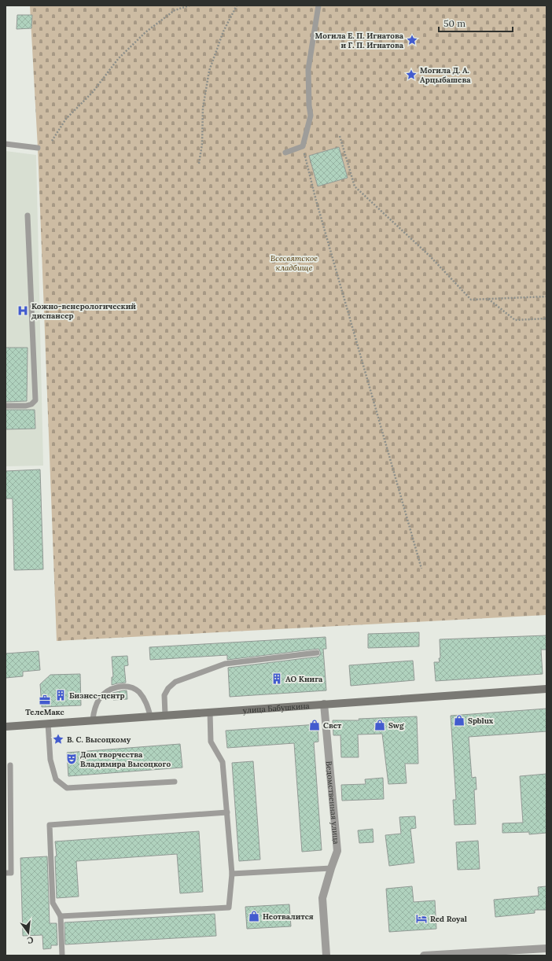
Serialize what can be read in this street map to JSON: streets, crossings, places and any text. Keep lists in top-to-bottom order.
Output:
{
  "streets": {
    "main road": ["улица Бабушкина"],
    "street": ["Ведомственная улица"]
  },
  "crossings": [
    ["улица Бабушкина", "Ведомственная улица"]
  ],
  "parks": ["Всесвятское кладбище"],
  "places": {
    "place": ["Могила Е. П. Игнатова и Г. П. Игнатова", "Могила Д. А. Арцыбашева", "В. С. Высоцкому"],
    "hospital": ["Кожно-венерологический диспансер"],
    "building": ["АО Книга", "Бизнес-центр"],
    "office": ["ТелеМакс"],
    "shop": [
      "Spblux",
      "Свет",
      "Swg",
      "Неотвалится"
    ],
    "theatre": ["Дом творчества Владимира Высоцкого"],
    "hotel": ["Red Royal"]
  },
  "scale_bar": "50 m",
  "north": "bottom"
}
